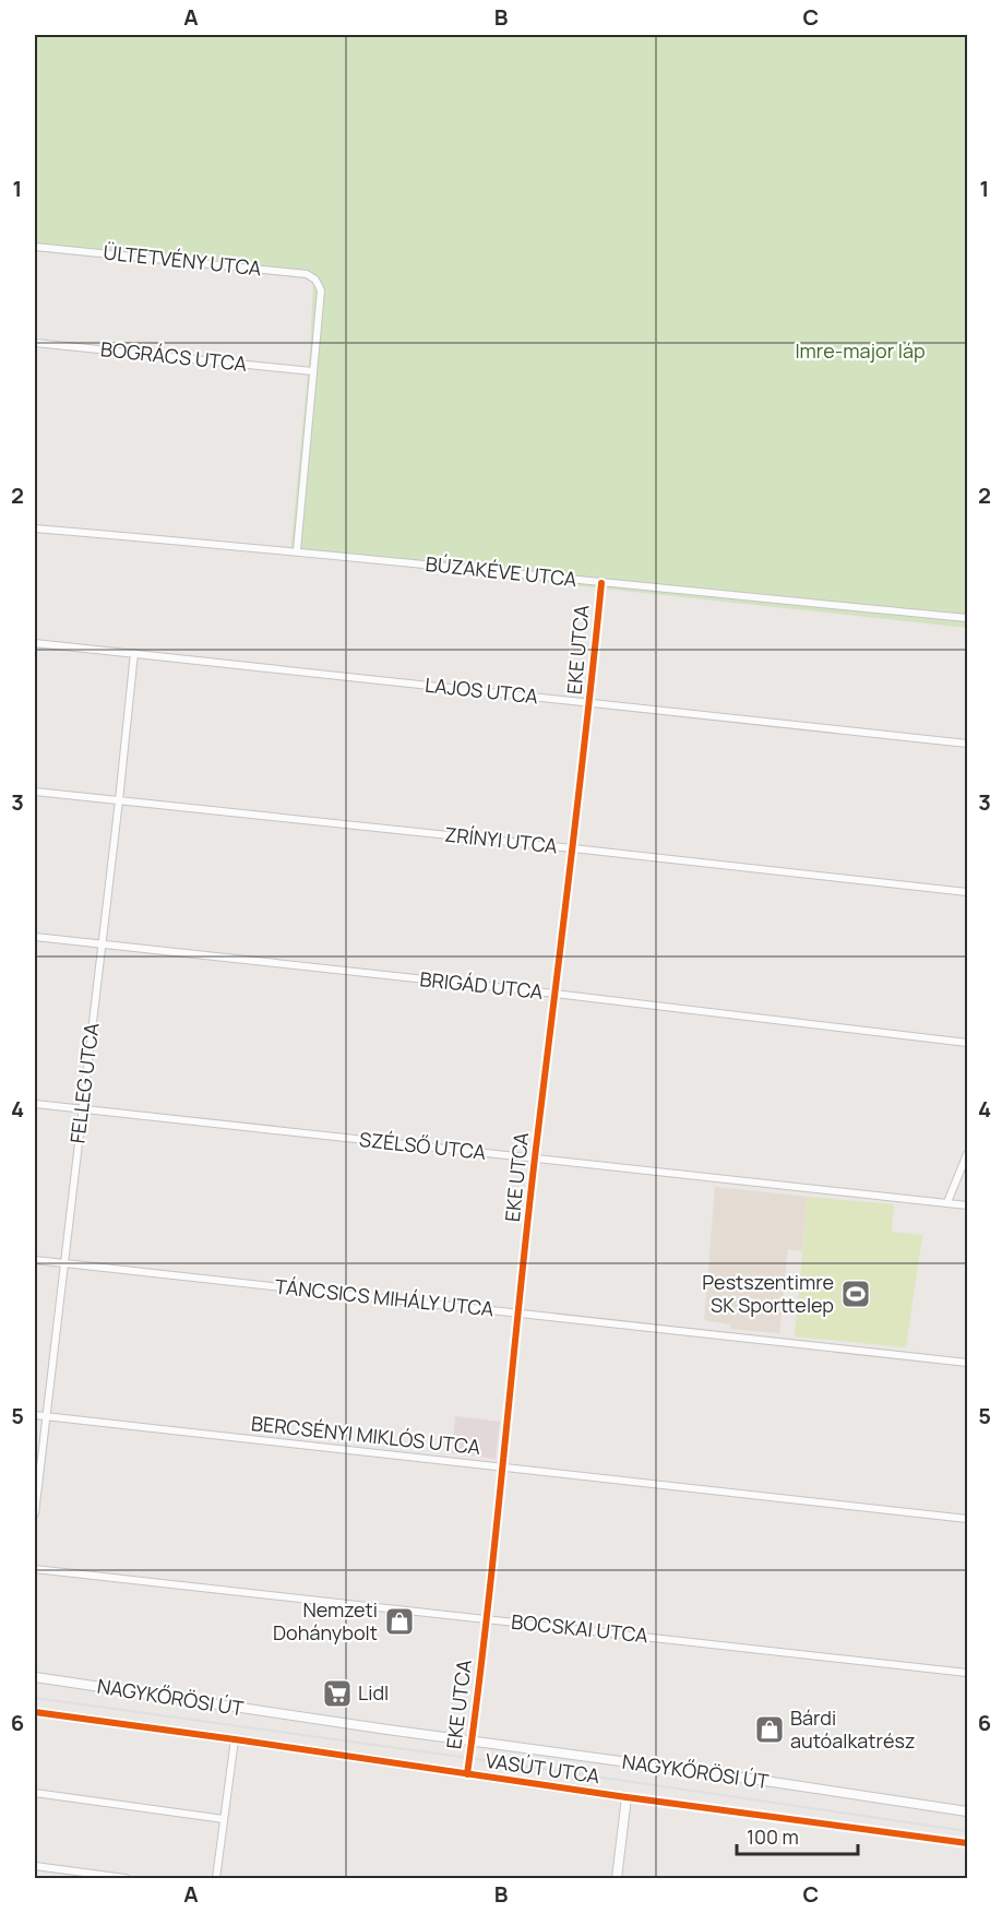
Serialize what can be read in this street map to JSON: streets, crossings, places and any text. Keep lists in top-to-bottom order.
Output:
{
  "streets": {
    "main road": ["NAGYKŐRÖSI ÚT"],
    "street": [
      "ÜLTETVÉNY UTCA",
      "BOGRÁCS UTCA",
      "BÚZAKÉVE UTCA",
      "EKE UTCA",
      "LAJOS UTCA",
      "ZRÍNYI UTCA",
      "BRIGÁD UTCA",
      "FELLEG UTCA",
      "SZÉLSŐ UTCA",
      "TÁNCSICS MIHÁLY UTCA",
      "BERCSÉNYI MIKLÓS UTCA",
      "BOCSKAI UTCA",
      "VASÚT UTCA"
    ]
  },
  "crossings": [
    ["ÜLTETVÉNY UTCA", "BOGRÁCS UTCA"],
    ["BÚZAKÉVE UTCA", "EKE UTCA"],
    ["EKE UTCA", "LAJOS UTCA"],
    ["EKE UTCA", "ZRÍNYI UTCA"],
    ["EKE UTCA", "BRIGÁD UTCA"],
    ["EKE UTCA", "SZÉLSŐ UTCA"],
    ["EKE UTCA", "TÁNCSICS MIHÁLY UTCA"],
    ["EKE UTCA", "BERCSÉNYI MIKLÓS UTCA"],
    ["EKE UTCA", "BOCSKAI UTCA"],
    ["EKE UTCA", "NAGYKŐRÖSI ÚT"],
    ["EKE UTCA", "VASÚT UTCA"],
    ["LAJOS UTCA", "FELLEG UTCA"],
    ["ZRÍNYI UTCA", "FELLEG UTCA"],
    ["BRIGÁD UTCA", "FELLEG UTCA"],
    ["FELLEG UTCA", "SZÉLSŐ UTCA"],
    ["FELLEG UTCA", "TÁNCSICS MIHÁLY UTCA"],
    ["FELLEG UTCA", "BERCSÉNYI MIKLÓS UTCA"]
  ],
  "parks": ["Imre-major láp"],
  "places": {
    "sports": ["Pestszentimre SK Sporttelep"],
    "shop": ["Nemzeti Dohánybolt", "Bárdi autóalkatrész"],
    "supermarket": ["Lidl"]
  },
  "scale_bar": "100 m",
  "grid": {
    "columns": ["A", "B", "C"],
    "rows": [
      "1",
      "2",
      "3",
      "4",
      "5",
      "6"
    ]
  }
}
